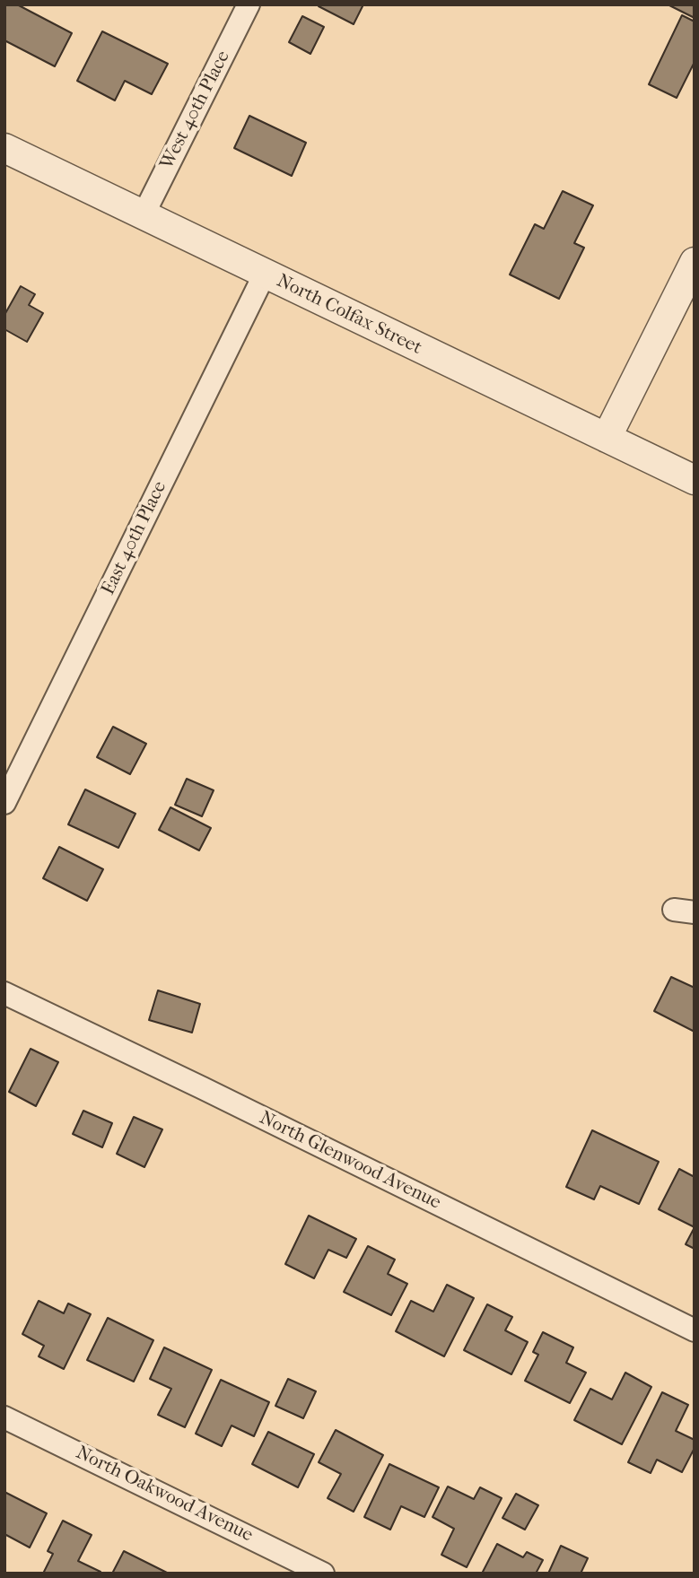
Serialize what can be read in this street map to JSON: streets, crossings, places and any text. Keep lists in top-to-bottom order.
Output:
{
  "streets": {
    "street": [
      "West 40th Place",
      "North Colfax Street",
      "East 40th Place",
      "North Glenwood Avenue",
      "North Oakwood Avenue"
    ]
  },
  "crossings": [
    ["West 40th Place", "North Colfax Street"],
    ["North Colfax Street", "East 40th Place"]
  ]
}
